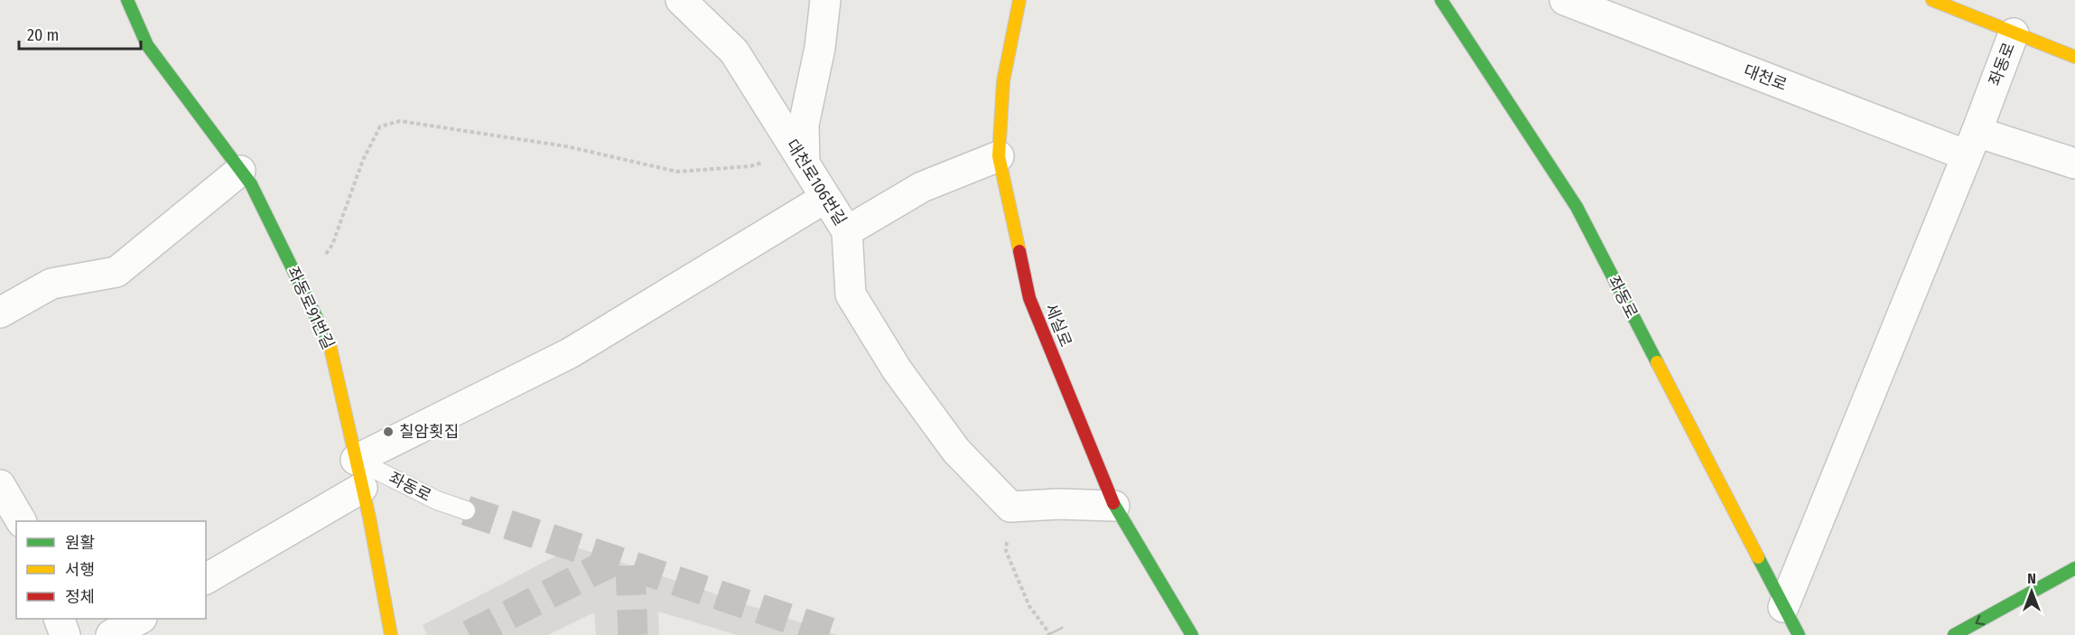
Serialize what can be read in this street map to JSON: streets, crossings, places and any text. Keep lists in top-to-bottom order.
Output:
{
  "streets": {
    "street": [
      "좌동로",
      "대천로",
      "대천로106번길",
      "좌동로91번길",
      "세실로"
    ]
  },
  "crossings": [
    ["좌동로", "대천로"],
    ["좌동로", "좌동로91번길"],
    ["대천로106번길", "세실로"]
  ],
  "places": ["칠암횟집"],
  "legend": ["원활", "서행", "정체"],
  "scale_bar": "20 m",
  "north": "top"
}
